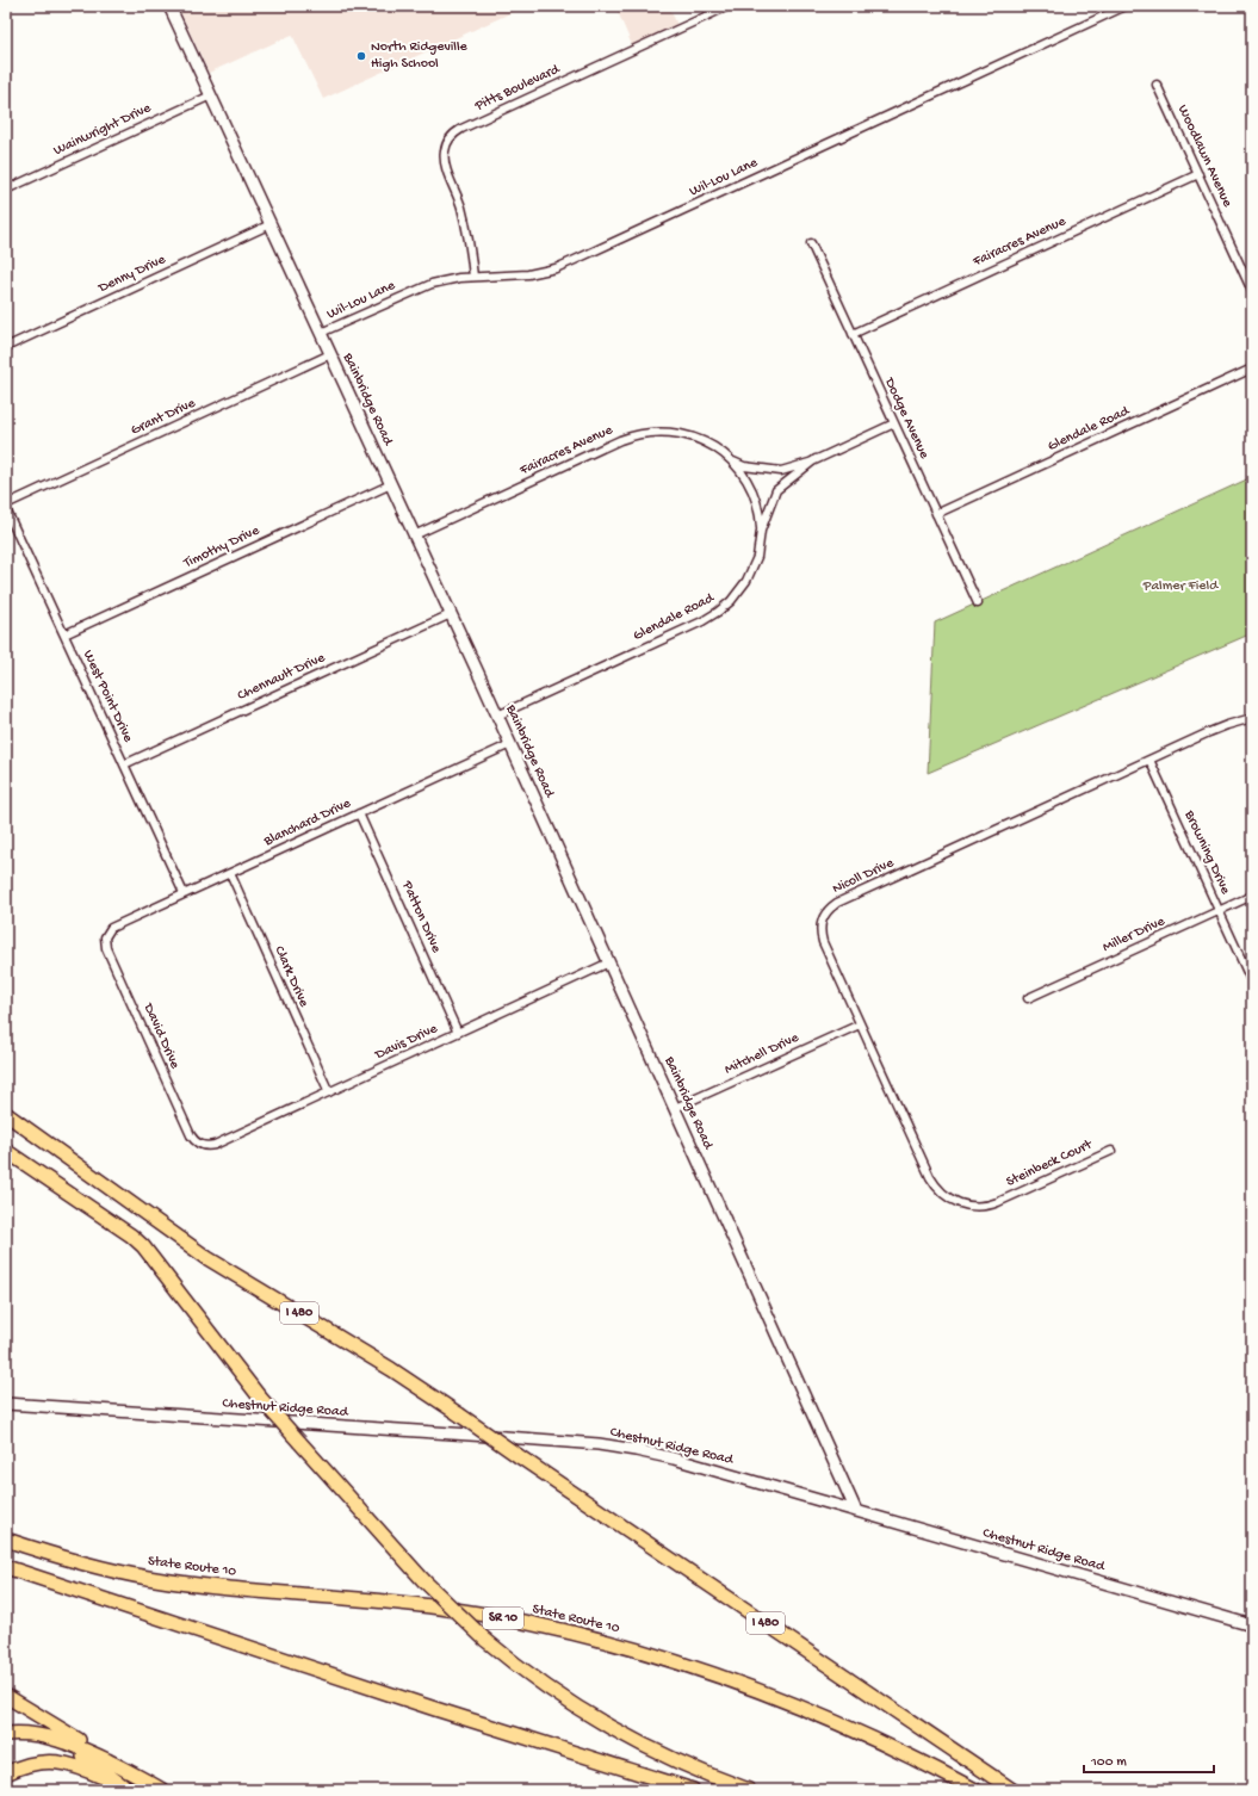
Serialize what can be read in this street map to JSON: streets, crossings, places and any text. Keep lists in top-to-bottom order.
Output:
{
  "streets": {
    "highway": ["I 480", "State Route 10", "SR 10"],
    "street": [
      "Pitts Boulevard",
      "Wainwright Drive",
      "Woodlawn Avenue",
      "Wil-Lou Lane",
      "Fairacres Avenue",
      "Denny Drive",
      "Bainbridge Road",
      "Grant Drive",
      "Dodge Avenue",
      "Glendale Road",
      "Timothy Drive",
      "Chennault Drive",
      "West Point Drive",
      "Blanchard Drive",
      "Browning Drive",
      "Nicoll Drive",
      "Patton Drive",
      "Miller Drive",
      "Clark Drive",
      "David Drive",
      "Davis Drive",
      "Mitchell Drive",
      "Steinbeck Court",
      "Chestnut Ridge Road"
    ]
  },
  "crossings": [
    ["Pitts Boulevard", "Wil-Lou Lane"],
    ["Wainwright Drive", "Bainbridge Road"],
    ["Woodlawn Avenue", "Fairacres Avenue"],
    ["Wil-Lou Lane", "Bainbridge Road"],
    ["Fairacres Avenue", "Bainbridge Road"],
    ["Fairacres Avenue", "Dodge Avenue"],
    ["Fairacres Avenue", "Glendale Road"],
    ["Denny Drive", "Bainbridge Road"],
    ["Bainbridge Road", "Grant Drive"],
    ["Bainbridge Road", "Glendale Road"],
    ["Bainbridge Road", "Timothy Drive"],
    ["Bainbridge Road", "Chennault Drive"],
    ["Bainbridge Road", "Blanchard Drive"],
    ["Bainbridge Road", "Davis Drive"],
    ["Bainbridge Road", "Mitchell Drive"],
    ["Bainbridge Road", "Chestnut Ridge Road"],
    ["Dodge Avenue", "Glendale Road"],
    ["Timothy Drive", "West Point Drive"],
    ["Chennault Drive", "West Point Drive"],
    ["West Point Drive", "Blanchard Drive"],
    ["Blanchard Drive", "Patton Drive"],
    ["Blanchard Drive", "Clark Drive"],
    ["Blanchard Drive", "David Drive"],
    ["Browning Drive", "Nicoll Drive"],
    ["Browning Drive", "Miller Drive"],
    ["Nicoll Drive", "Mitchell Drive"],
    ["Nicoll Drive", "Steinbeck Court"],
    ["Patton Drive", "Davis Drive"],
    ["Clark Drive", "Davis Drive"],
    ["David Drive", "Davis Drive"]
  ],
  "parks": ["Palmer Field"],
  "places": ["North Ridgeville High School"],
  "scale_bar": "100 m"
}
